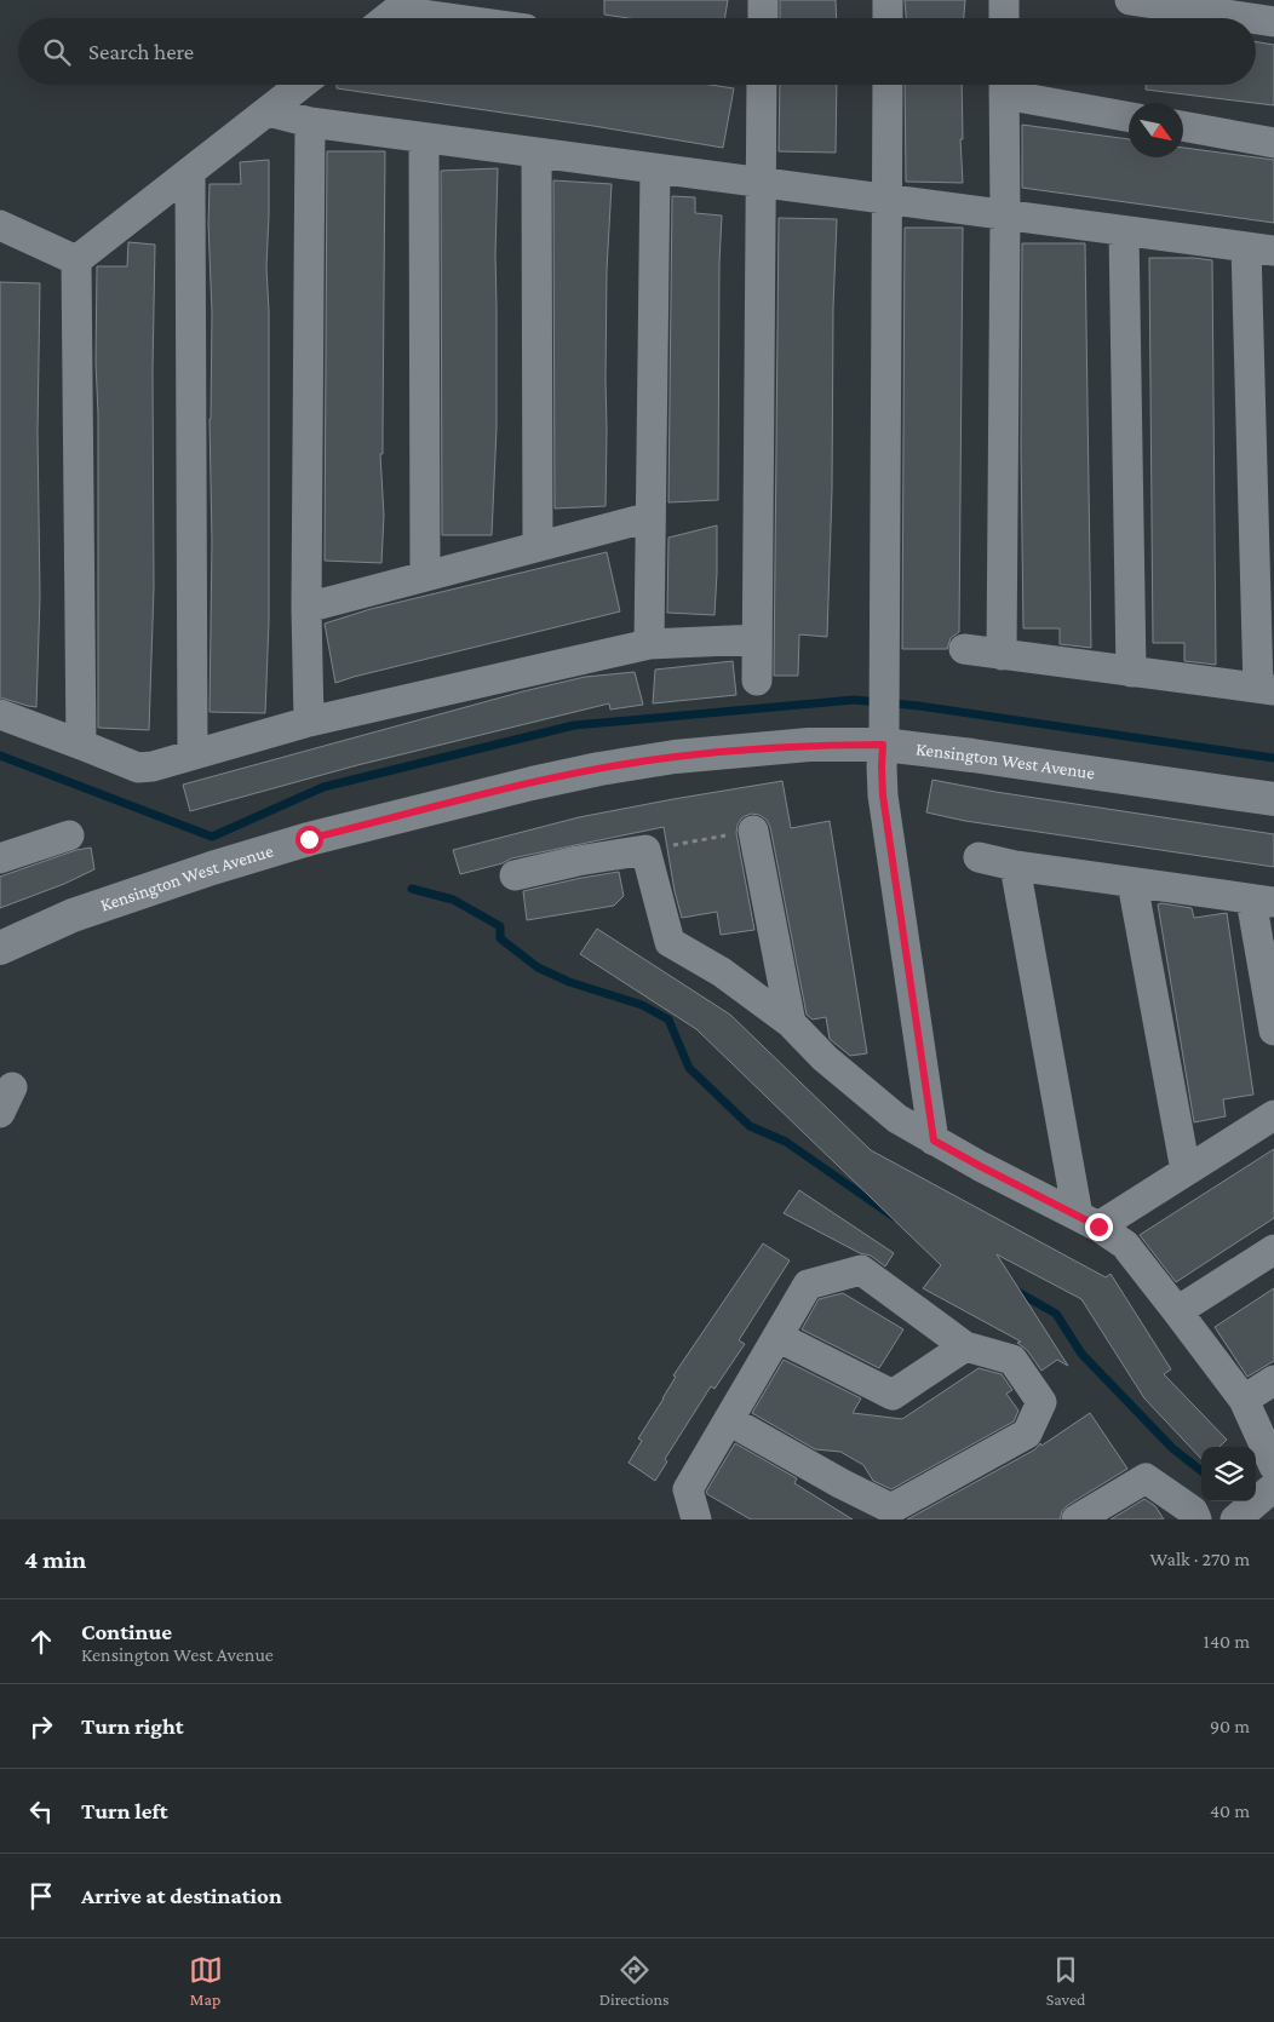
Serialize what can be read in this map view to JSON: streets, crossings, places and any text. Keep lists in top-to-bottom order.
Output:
{
  "streets": {
    "street": ["Kensington West Avenue"]
  },
  "north": "bottom right",
  "page": {
    "search": "Search here",
    "heading": ["4 min", "Walk · 270 m"],
    "list": [
      ["Continue", "Kensington West Avenue", "140 m"],
      ["Turn right", "90 m"],
      ["Turn left", "40 m"],
      "Arrive at destination"
    ],
    "nav": ["Map", "Directions", "Saved"]
  }
}
